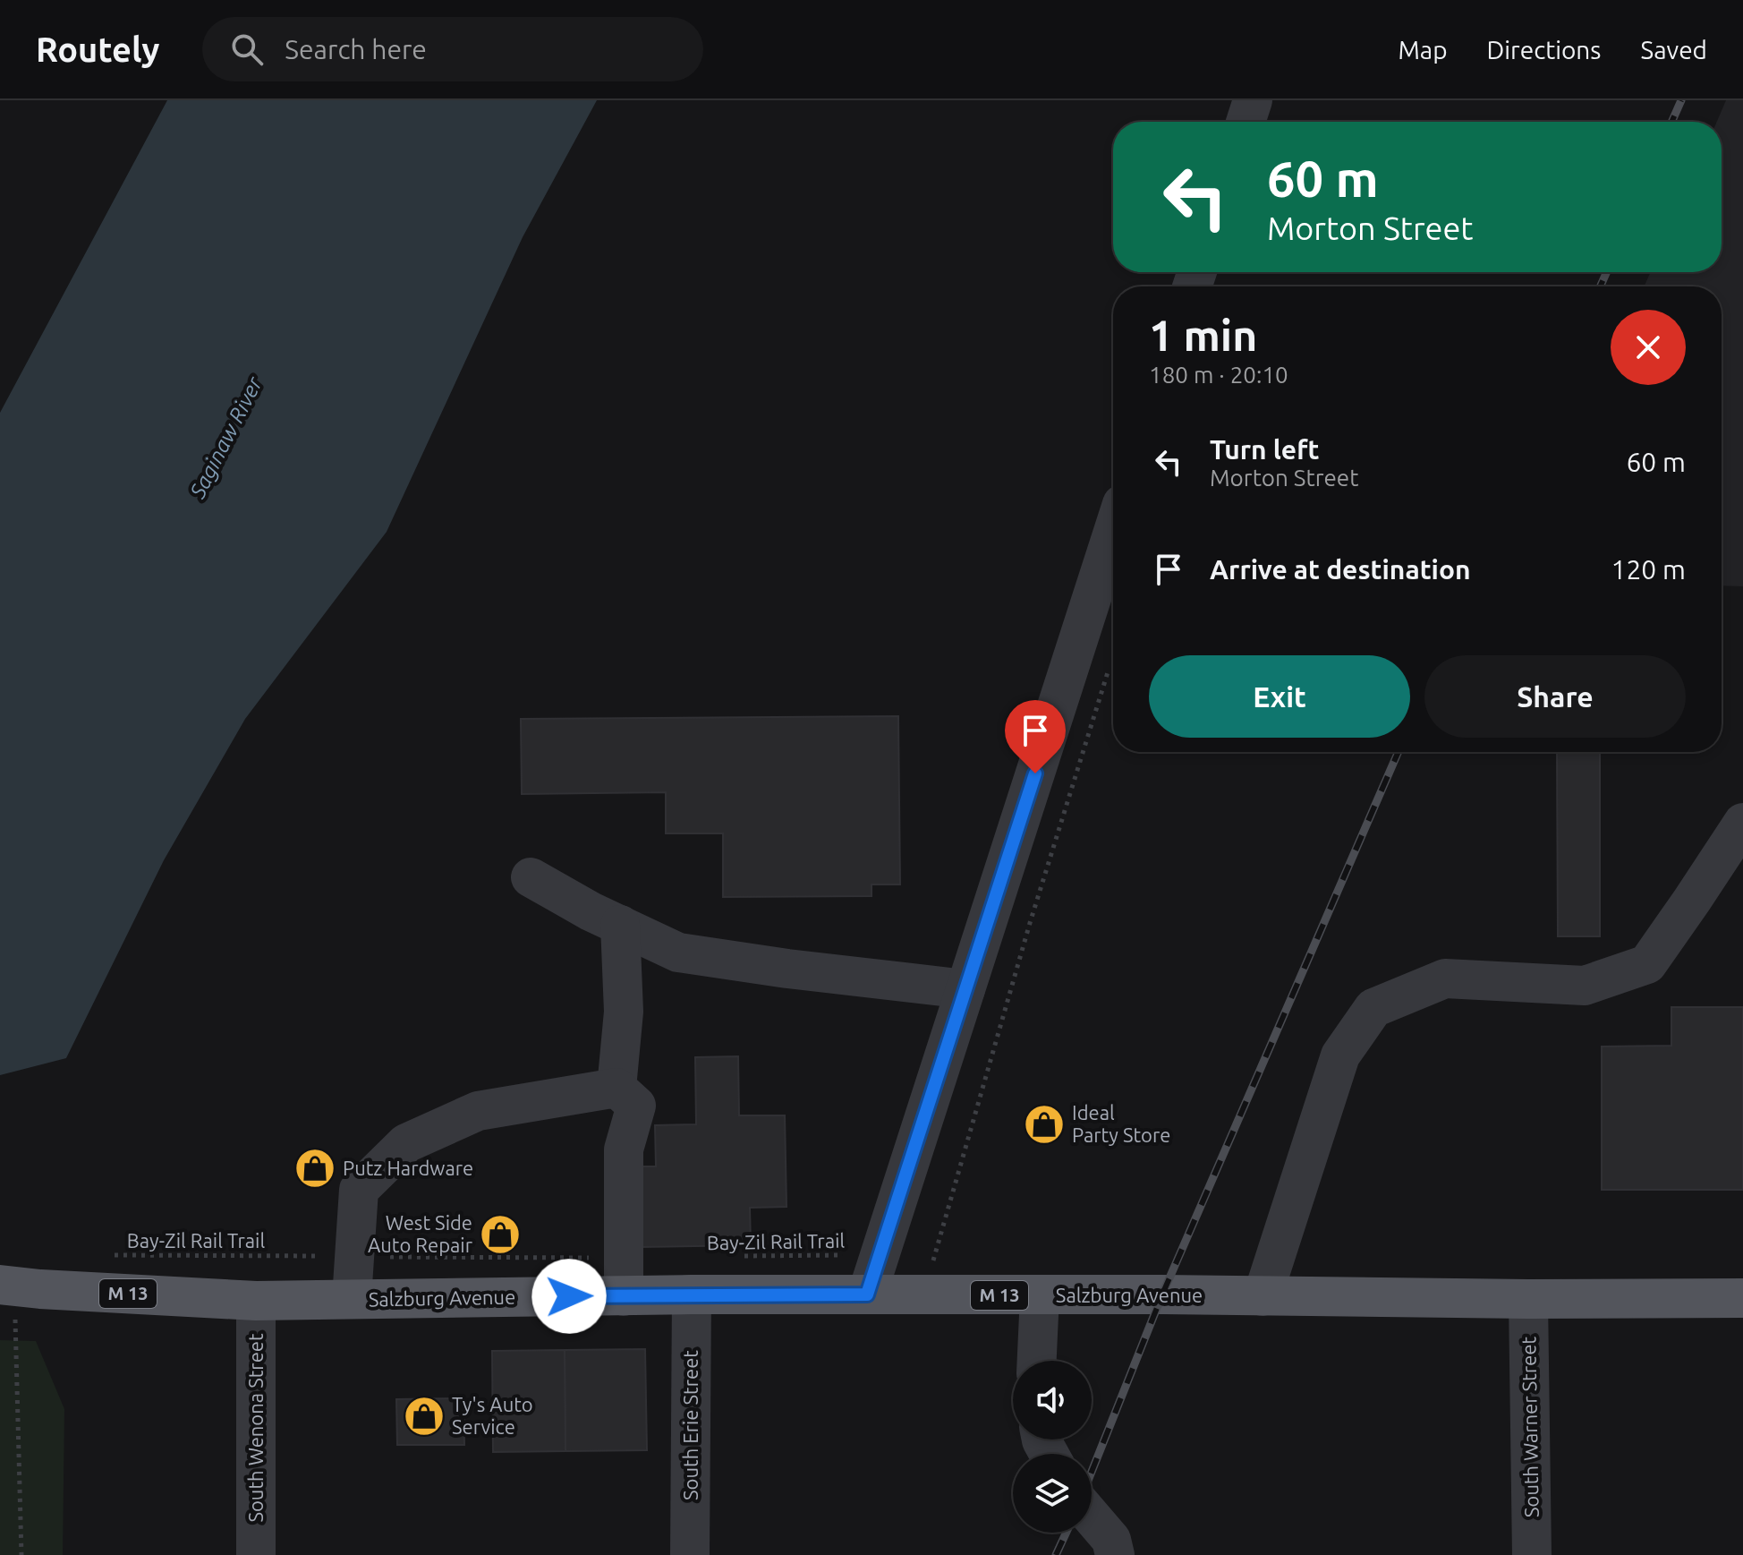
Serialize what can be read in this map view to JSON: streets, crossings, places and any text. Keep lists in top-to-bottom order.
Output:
{
  "streets": {
    "main road": ["M 13", "Salzburg Avenue"],
    "street": ["South Erie Street", "South Warner Street", "South Wenona Street"],
    "path": ["Bay-Zil Rail Trail"]
  },
  "crossings": [
    ["Salzburg Avenue", "South Erie Street"],
    ["Salzburg Avenue", "South Warner Street"],
    ["Salzburg Avenue", "South Wenona Street"]
  ],
  "water": ["Saginaw River"],
  "places": {
    "shop": [
      "Ideal Party Store",
      "Putz Hardware",
      "West Side Auto Repair",
      "Ty's Auto Service"
    ]
  },
  "page": {
    "header": "Routely",
    "search": "Search here",
    "nav": ["Map", "Directions", "Saved"],
    "turn": ["60 m", "Morton Street"],
    "heading": ["1 min", "180 m · 20:10"],
    "list": [
      {
        "name": "Turn left",
        "note": "Morton Street",
        "value": "60 m"
      },
      {
        "name": "Arrive at destination",
        "value": "120 m"
      }
    ],
    "buttons": ["Exit", "Share"]
  }
}
